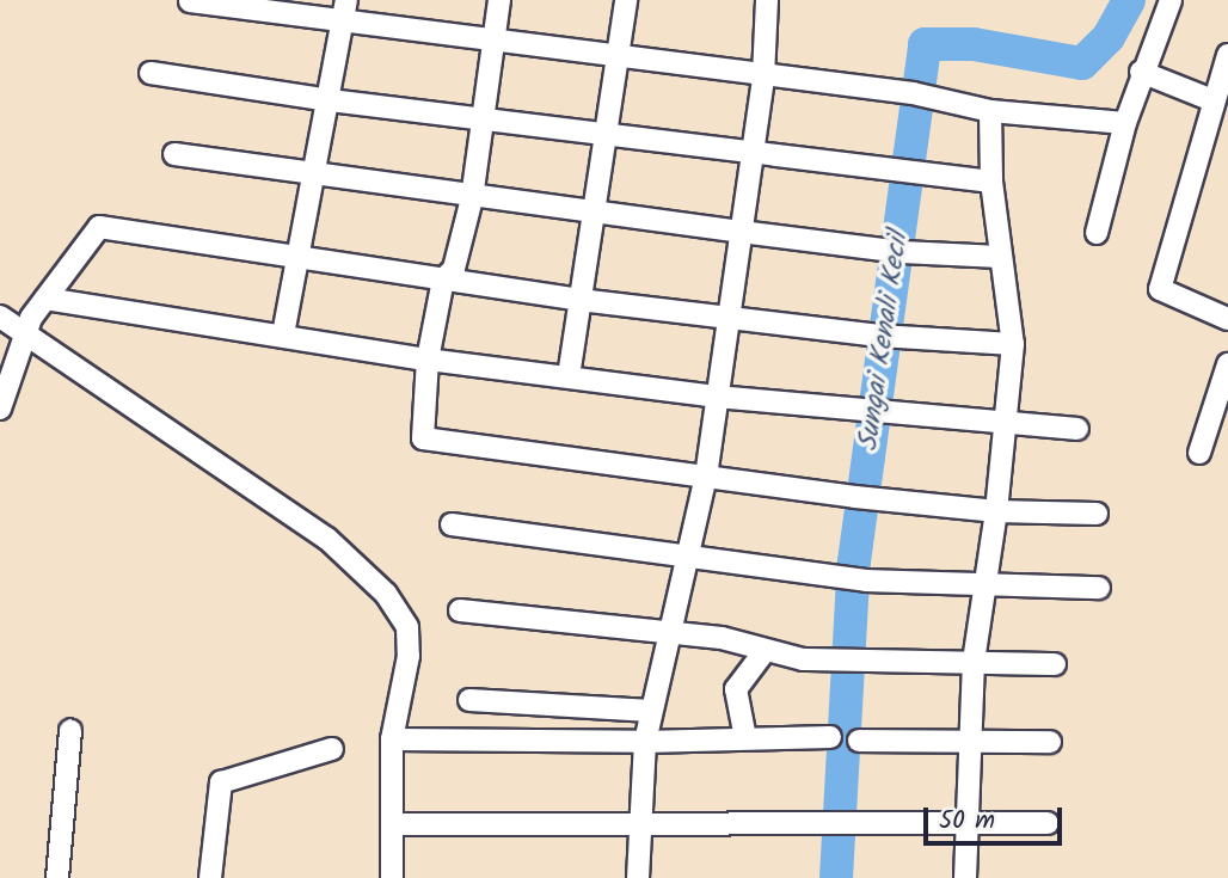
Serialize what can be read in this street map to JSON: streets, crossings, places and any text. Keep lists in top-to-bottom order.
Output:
{
  "water": ["Sungai Kenali Kecil"],
  "scale_bar": "50 m"
}
